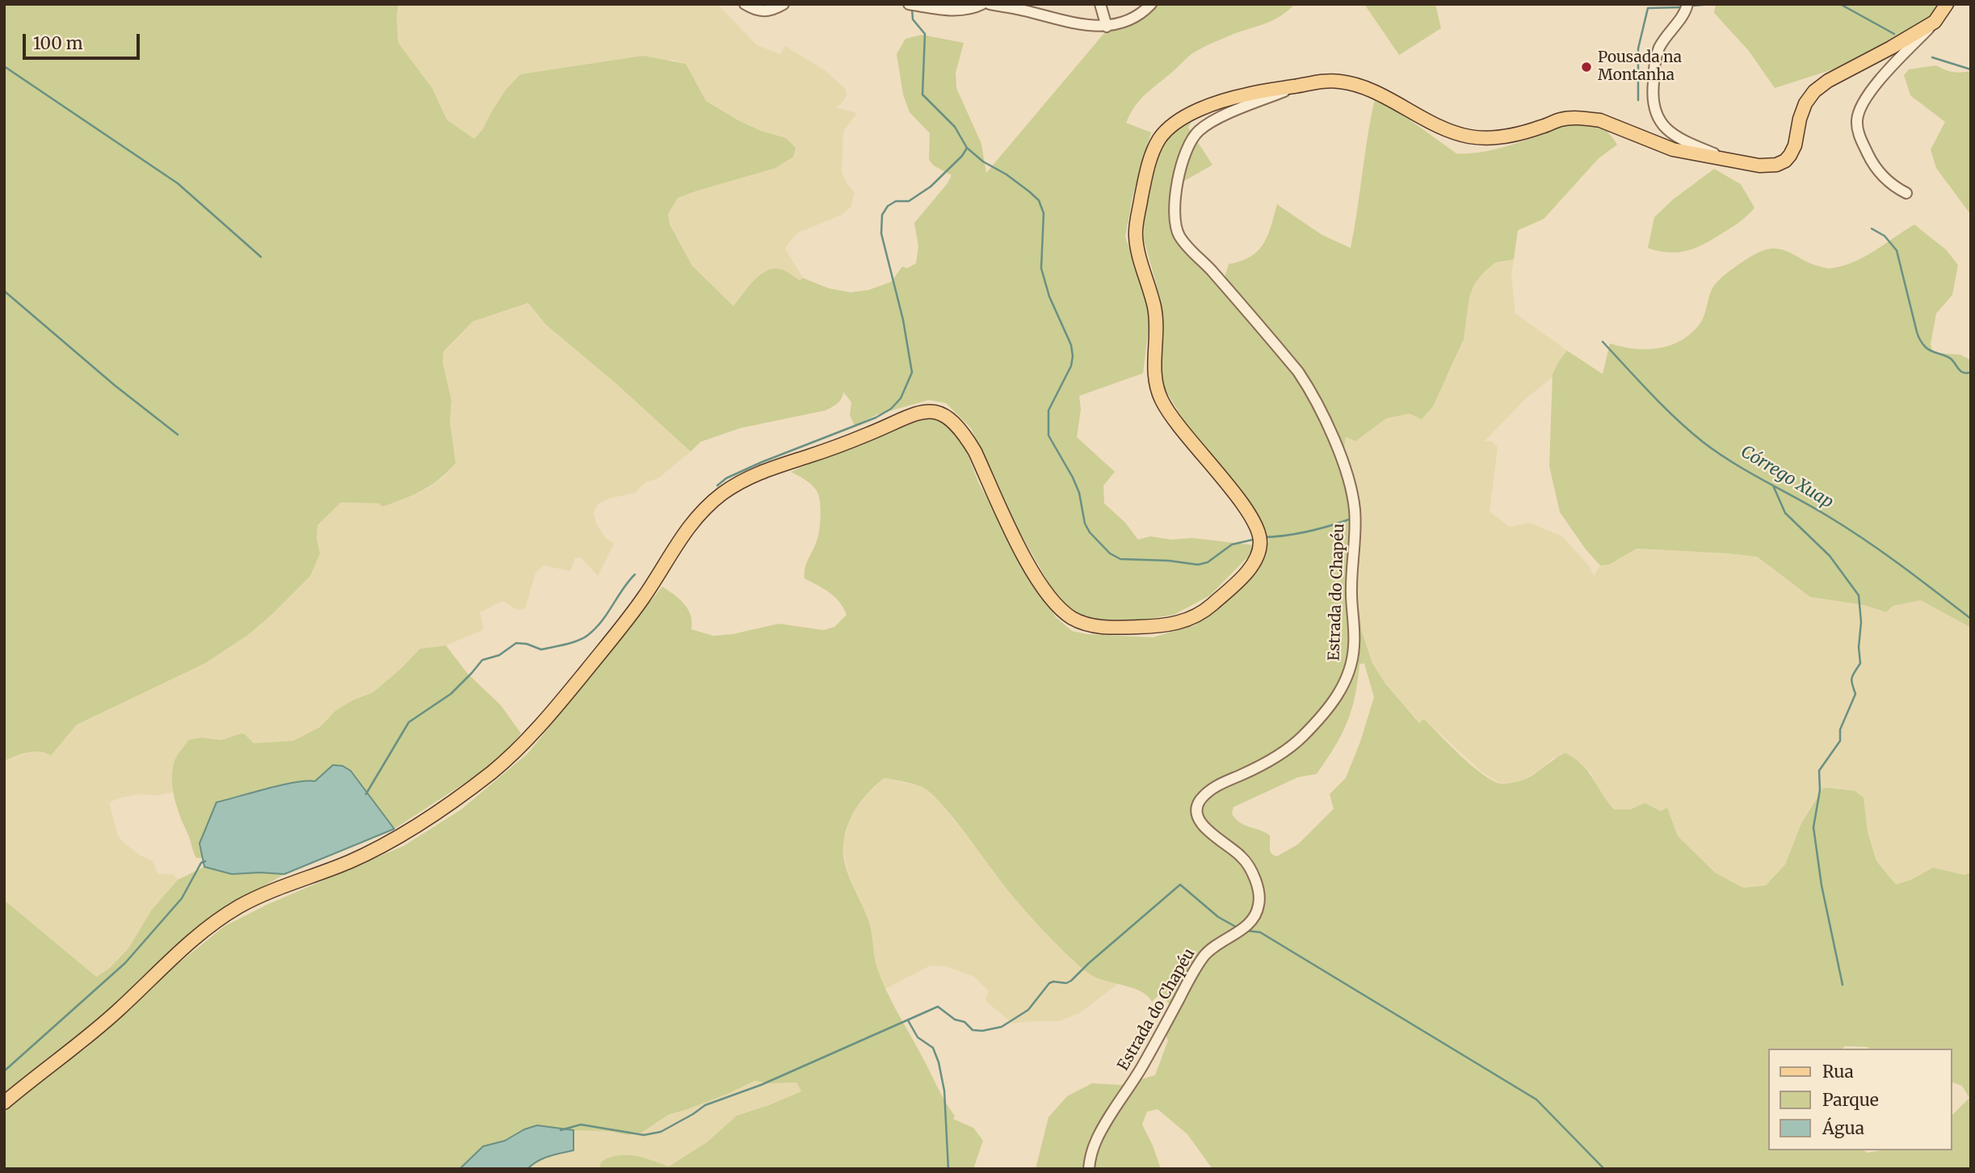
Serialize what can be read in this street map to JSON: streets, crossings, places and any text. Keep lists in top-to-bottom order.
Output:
{
  "streets": {
    "street": ["Estrada do Chapéu"]
  },
  "water": ["Córrego Xuap"],
  "places": ["Pousada na Montanha"],
  "legend": ["Rua", "Parque", "Água"],
  "scale_bar": "100 m"
}
